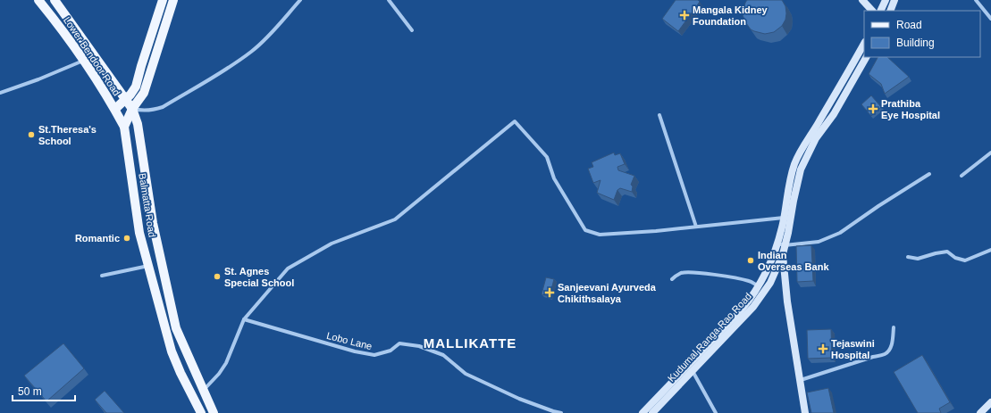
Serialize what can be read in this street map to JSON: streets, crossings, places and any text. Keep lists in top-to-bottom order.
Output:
{
  "streets": {
    "main road": ["Lower Bendoor Road", "Balmatta Road", "Kudumal Ranga Rao Road"],
    "street": ["Lobo Lane"]
  },
  "crossings": [
    ["Lower Bendoor Road", "Balmatta Road"]
  ],
  "districts": ["MALLIKATTE"],
  "places": {
    "health": [
      "Mangala Kidney Foundation",
      "Prathiba Eye Hospital",
      "Sanjeevani Ayurveda Chikithsalaya",
      "Tejaswini Hospital"
    ],
    "other": [
      "St.Theresa's School",
      "Romantic",
      "Indian Overseas Bank",
      "St. Agnes Special School"
    ]
  },
  "legend": ["Road", "Building"],
  "scale_bar": "50 m"
}
